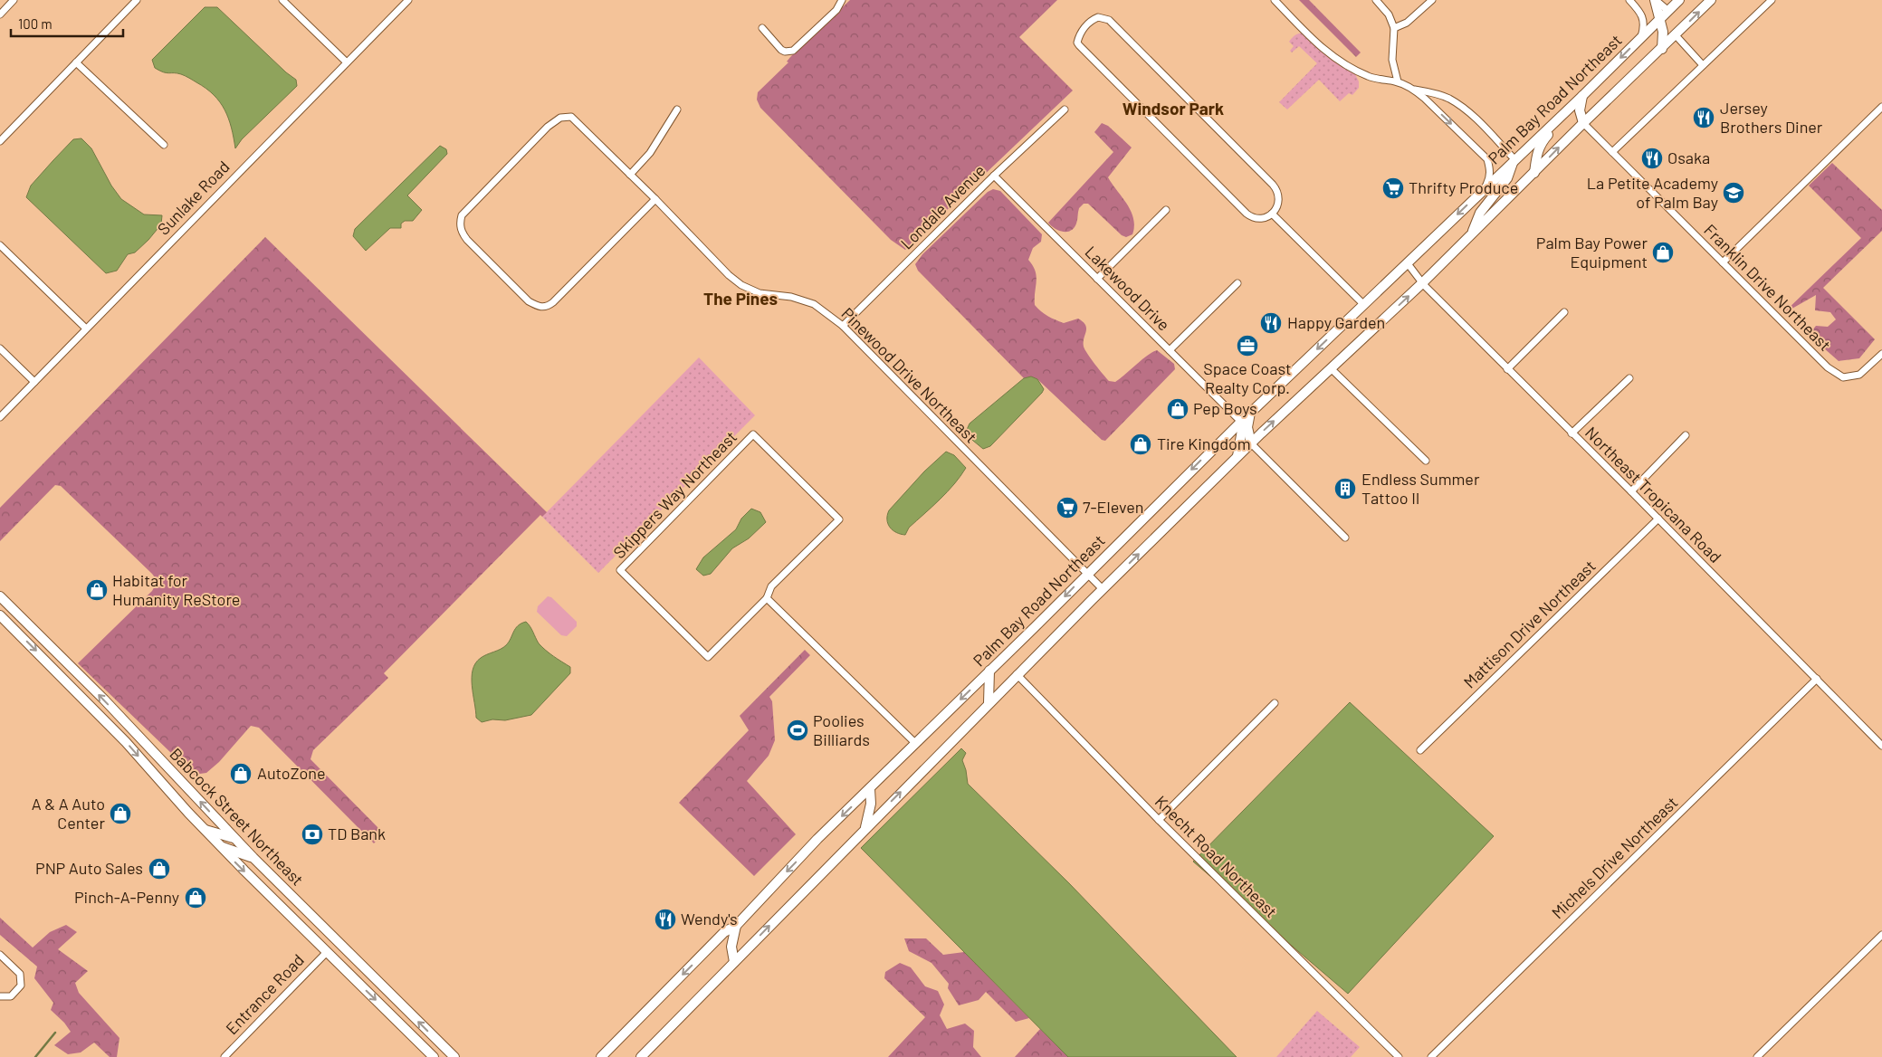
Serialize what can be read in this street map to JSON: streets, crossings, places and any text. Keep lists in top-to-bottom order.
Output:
{
  "streets": {
    "main road": ["Palm Bay Road Northeast", "Babcock Street Northeast"],
    "street": [
      "Sunlake Road",
      "Londale Avenue",
      "Franklin Drive Northeast",
      "Lakewood Drive",
      "Pinewood Drive Northeast",
      "Skippers Way Northeast",
      "Northeast Tropicana Road",
      "Mattison Drive Northeast",
      "Knecht Road Northeast",
      "Michels Drive Northeast",
      "Entrance Road"
    ]
  },
  "crossings": [
    ["Palm Bay Road Northeast", "Lakewood Drive"],
    ["Palm Bay Road Northeast", "Pinewood Drive Northeast"],
    ["Palm Bay Road Northeast", "Northeast Tropicana Road"],
    ["Londale Avenue", "Lakewood Drive"],
    ["Londale Avenue", "Pinewood Drive Northeast"],
    ["Northeast Tropicana Road", "Mattison Drive Northeast"],
    ["Northeast Tropicana Road", "Michels Drive Northeast"],
    ["Babcock Street Northeast", "Entrance Road"]
  ],
  "districts": ["Windsor Park", "The Pines"],
  "places": {
    "restaurant": [
      "Jersey Brothers Diner",
      "Osaka",
      "Happy Garden",
      "Wendy's"
    ],
    "supermarket": ["Thrifty Produce", "7-Eleven"],
    "school or university": ["La Petite Academy of Palm Bay"],
    "shop": [
      "Palm Bay Power Equipment",
      "Pep Boys",
      "Tire Kingdom",
      "Habitat for Humanity ReStore",
      "AutoZone",
      "A & A Auto Center",
      "PNP Auto Sales",
      "Pinch-A-Penny"
    ],
    "office": ["Space Coast Realty Corp."],
    "building": ["Endless Summer Tattoo II"],
    "sports": ["Poolies Billiards"],
    "bank": ["TD Bank"]
  },
  "scale_bar": "100 m"
}
